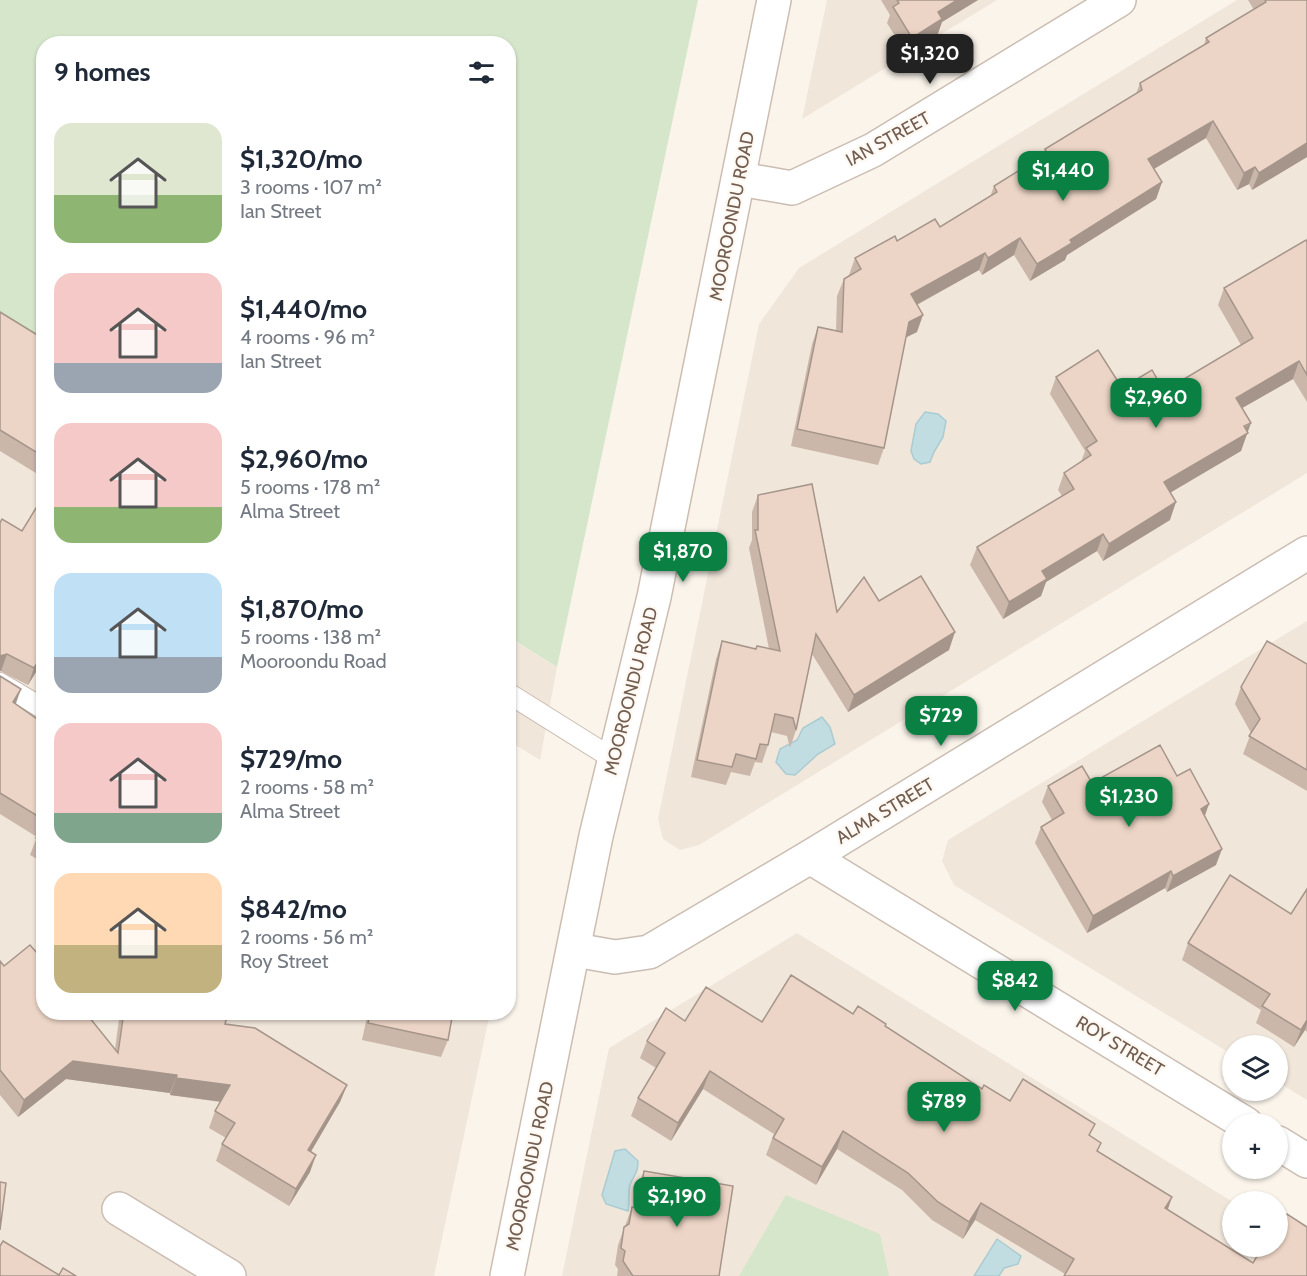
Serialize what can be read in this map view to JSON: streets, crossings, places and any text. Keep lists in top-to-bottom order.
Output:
{
  "streets": {
    "street": [
      "IAN STREET",
      "MOOROONDU ROAD",
      "ALMA STREET",
      "ROY STREET"
    ]
  },
  "crossings": [
    ["IAN STREET", "MOOROONDU ROAD"],
    ["MOOROONDU ROAD", "ALMA STREET"],
    ["ALMA STREET", "ROY STREET"]
  ],
  "page": {
    "price": [
      "$1,320",
      "$1,440",
      "$2,960",
      "$1,870",
      "$729",
      "$1,230",
      "$842",
      "$789",
      "$2,190"
    ],
    "heading": "9 homes",
    "list": [
      {
        "name": "$1,320/mo",
        "note": "3 rooms · 107 m² · Ian Street"
      },
      {
        "name": "$1,440/mo",
        "note": "4 rooms · 96 m² · Ian Street"
      },
      {
        "name": "$2,960/mo",
        "note": "5 rooms · 178 m² · Alma Street"
      },
      {
        "name": "$1,870/mo",
        "note": "5 rooms · 138 m² · Mooroondu Road"
      },
      {
        "name": "$729/mo",
        "note": "2 rooms · 58 m² · Alma Street"
      },
      {
        "name": "$842/mo",
        "note": "2 rooms · 56 m² · Roy Street"
      }
    ],
    "map_buttons": ["+", "−"]
  }
}
